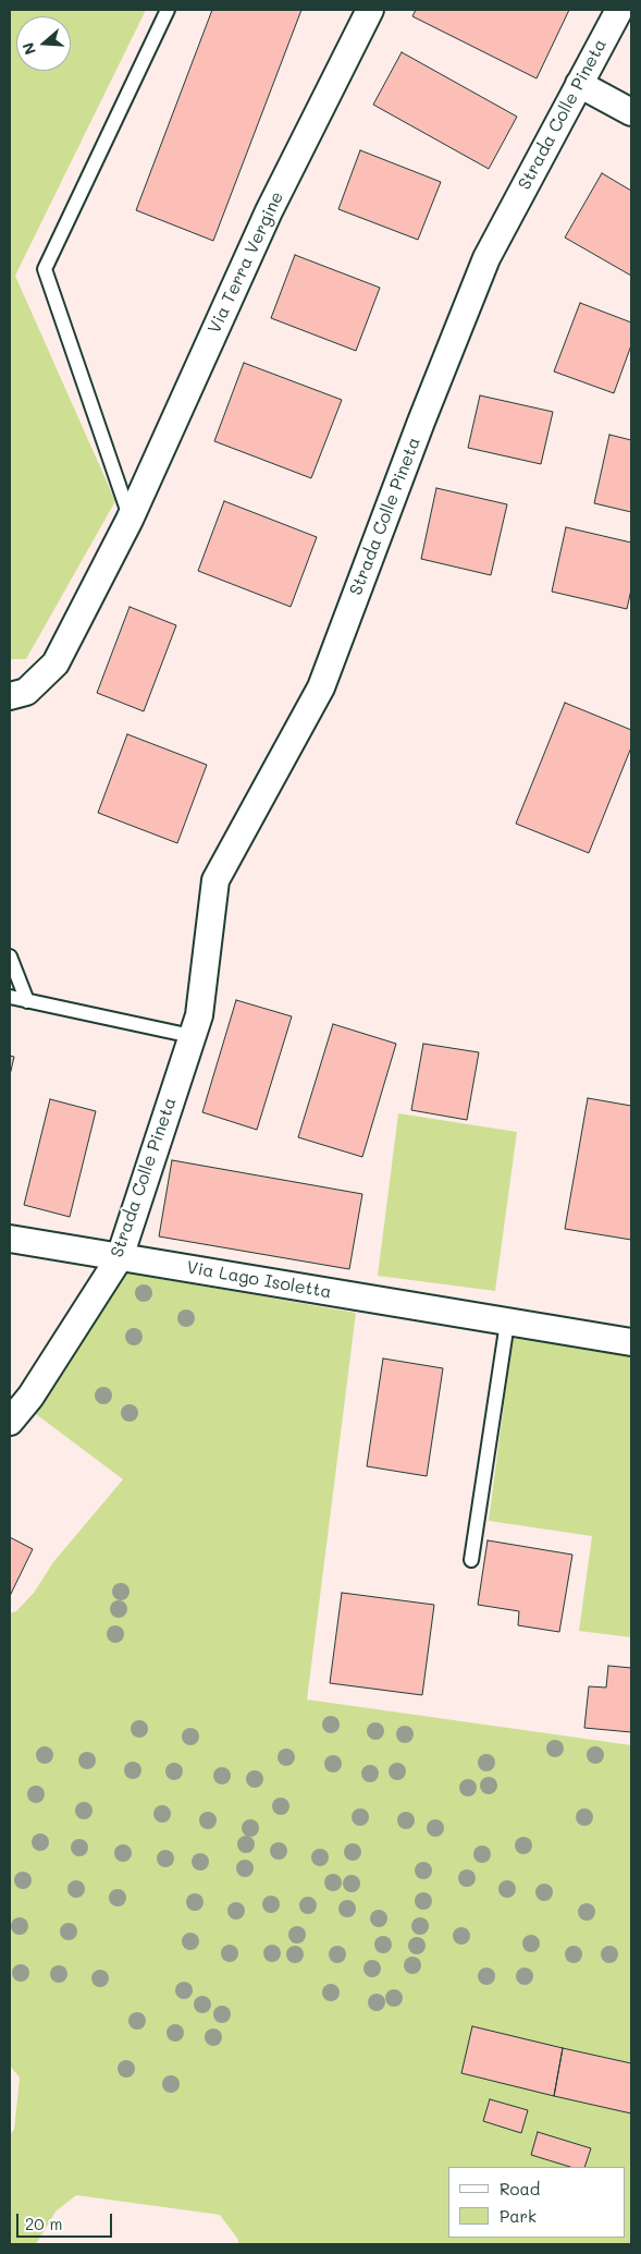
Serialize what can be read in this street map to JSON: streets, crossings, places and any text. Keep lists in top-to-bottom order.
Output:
{
  "streets": {
    "street": ["Strada Colle Pineta", "Via Terra Vergine", "Via Lago Isoletta"]
  },
  "crossings": [
    ["Strada Colle Pineta", "Via Lago Isoletta"]
  ],
  "legend": ["Road", "Park"],
  "scale_bar": "20 m",
  "north": "left"
}
